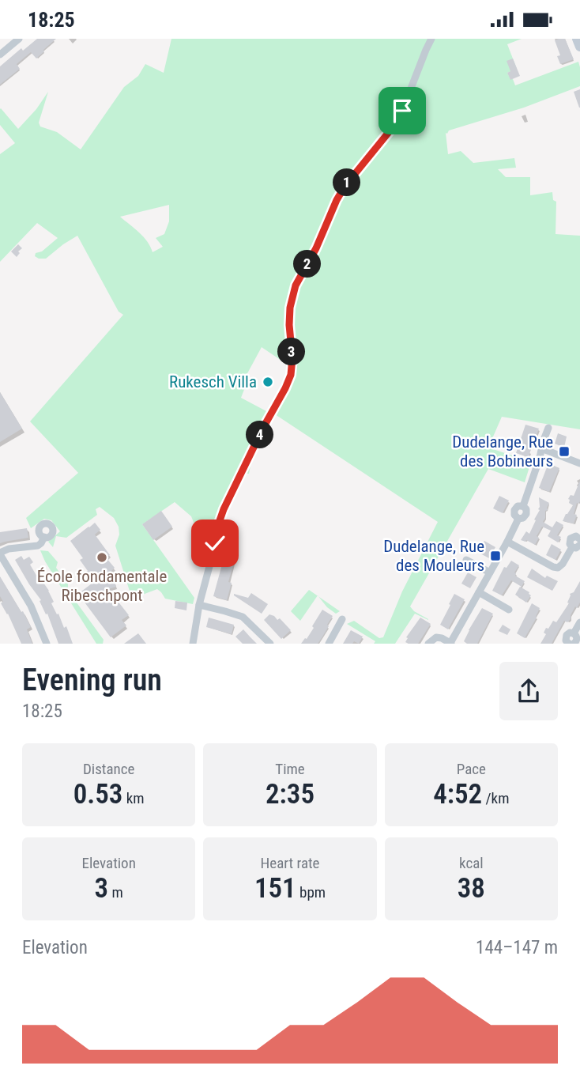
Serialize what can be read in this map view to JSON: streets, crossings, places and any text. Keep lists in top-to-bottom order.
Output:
{
  "places": {
    "other": ["Rukesch Villa", "École fondamentale Ribeschpont"],
    "transit": ["Dudelange, Rue des Bobineurs", "Dudelange, Rue des Mouleurs"]
  },
  "page": {
    "status": "18:25",
    "pins": [
      "1",
      "2",
      "3",
      "4"
    ],
    "heading": ["Evening run", "18:25"],
    "stats": [
      ["Distance", "0.53 km"],
      ["Time", "2:35"],
      ["Pace", "4:52 /km"],
      ["Elevation", "3 m"],
      ["Heart rate", "151 bpm"],
      ["kcal", "38"]
    ],
    "chart": ["Elevation", "144–147 m"]
  }
}
